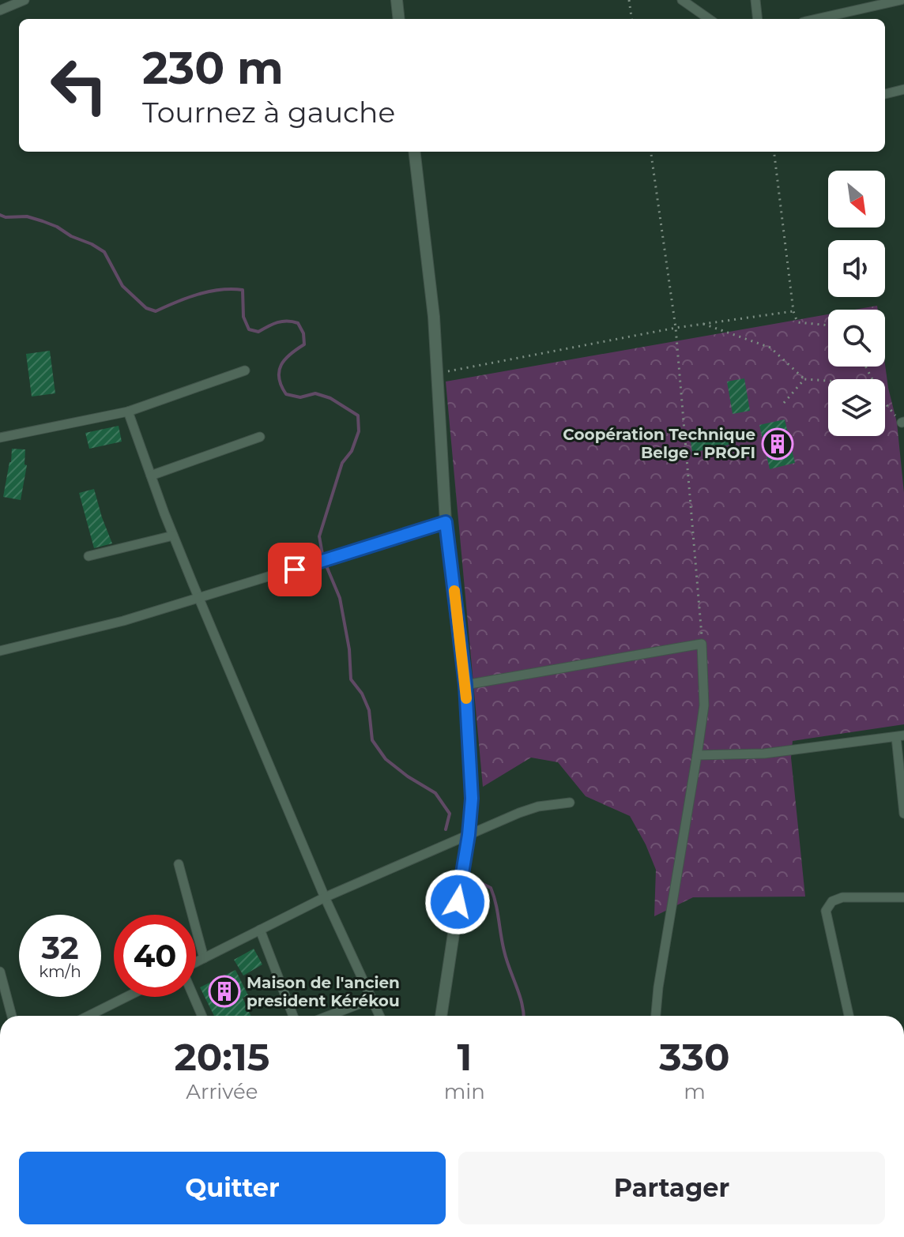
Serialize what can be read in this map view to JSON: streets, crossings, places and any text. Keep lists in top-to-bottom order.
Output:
{
  "places": {
    "building": ["Coopération Technique Belge - PROFI", "Maison de l'ancien president Kérékou"]
  },
  "north": "bottom right",
  "page": {
    "turn": ["230 m", "Tournez à gauche"],
    "speed": "32 km/h",
    "limit": "40",
    "eta": [
      "20:15",
      "Arrivée",
      "1",
      "min",
      "330",
      "m"
    ],
    "buttons": ["Quitter", "Partager"]
  }
}
